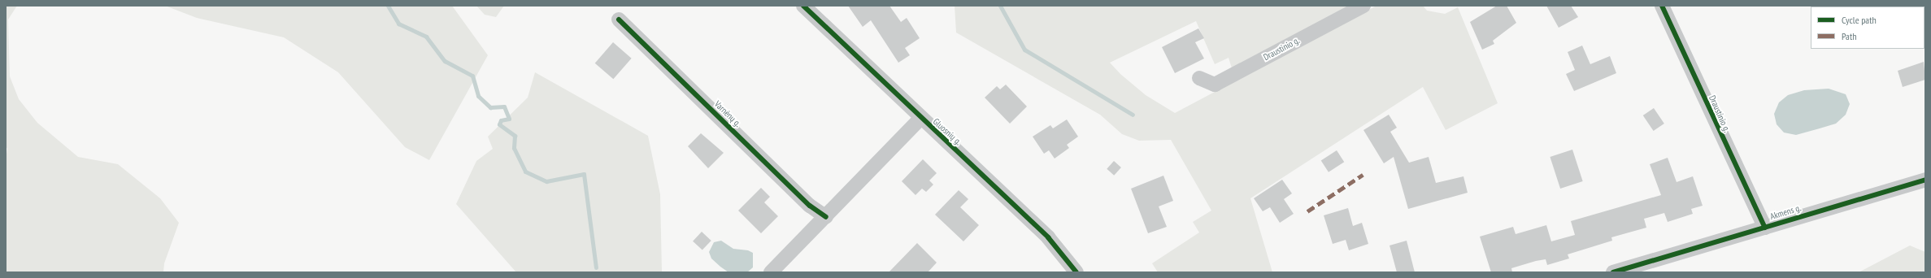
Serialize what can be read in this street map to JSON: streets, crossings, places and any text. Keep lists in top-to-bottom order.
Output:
{
  "streets": {
    "street": [
      "Draustinio g.",
      "Varnėnų g.",
      "Gluosnių g.",
      "Akmens g."
    ]
  },
  "crossings": [
    ["Draustinio g.", "Akmens g."]
  ],
  "legend": ["Cycle path", "Path"]
}
